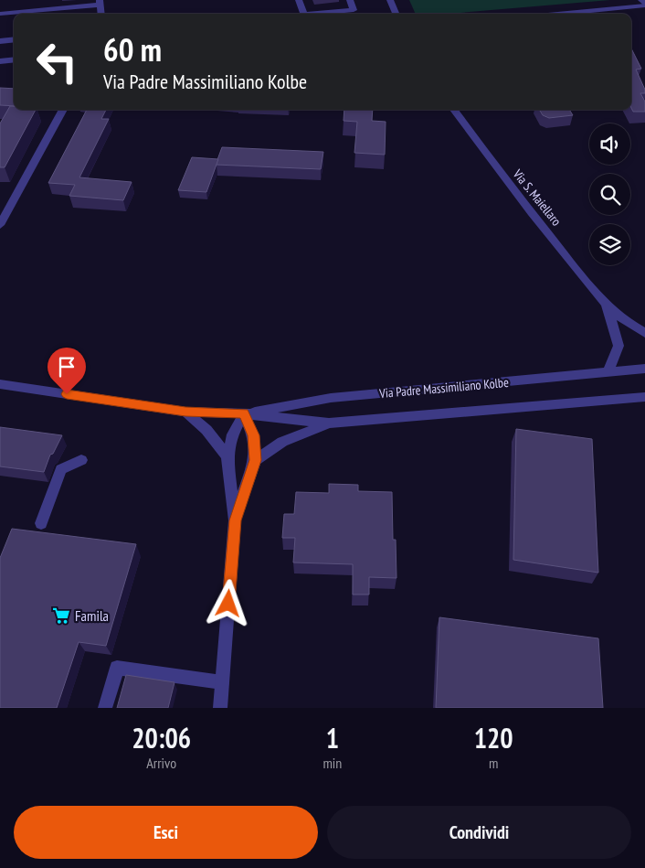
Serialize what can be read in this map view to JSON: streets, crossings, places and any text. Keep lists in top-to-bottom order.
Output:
{
  "streets": {
    "street": ["Via S. Maiellaro", "Via Padre Massimiliano Kolbe"]
  },
  "crossings": [
    ["Via S. Maiellaro", "Via Padre Massimiliano Kolbe"]
  ],
  "places": {
    "supermarket": ["Famila"]
  },
  "page": {
    "turn": ["60 m", "Via Padre Massimiliano Kolbe"],
    "eta": [
      "20:06",
      "Arrivo",
      "1",
      "min",
      "120",
      "m"
    ],
    "buttons": ["Esci", "Condividi"]
  }
}
